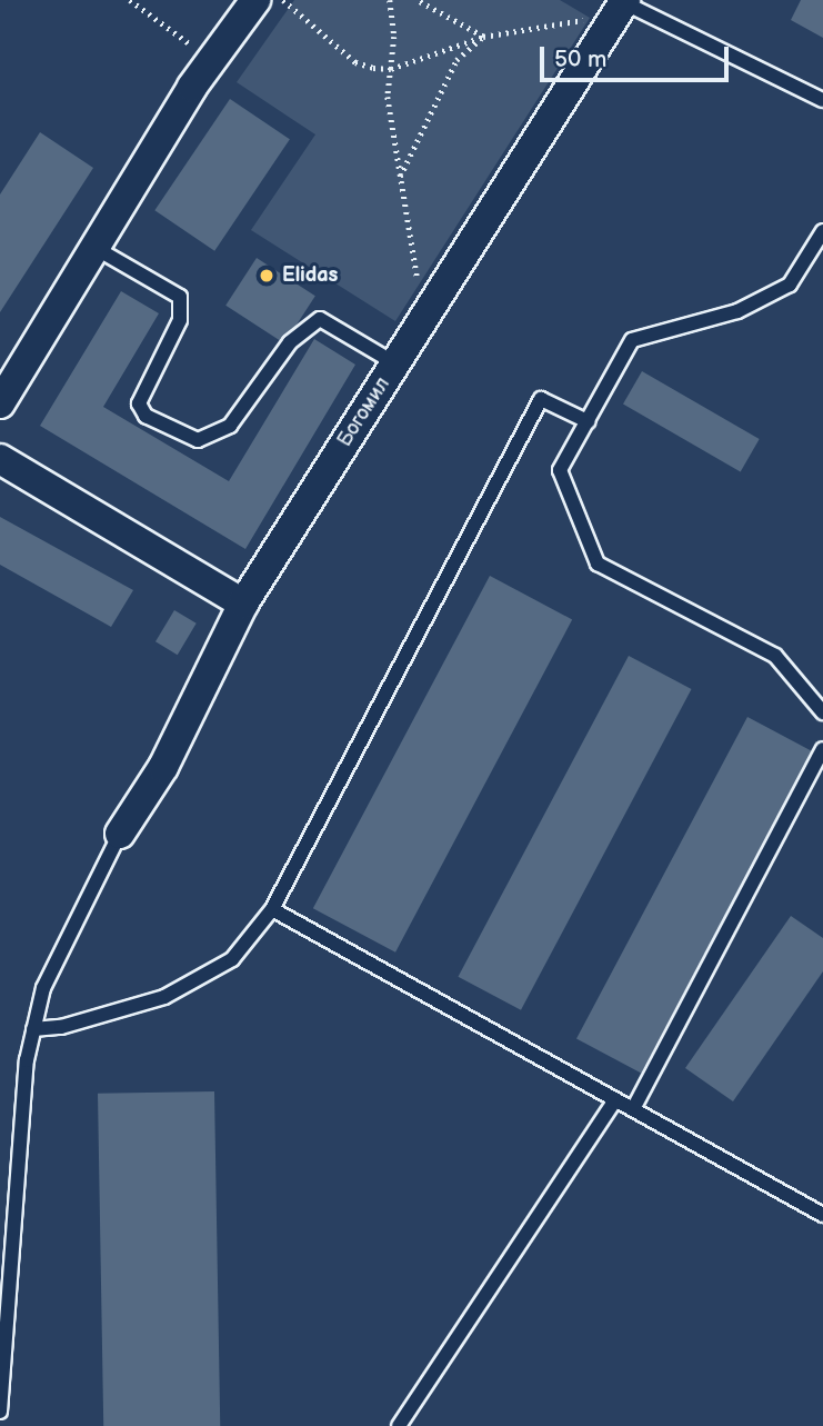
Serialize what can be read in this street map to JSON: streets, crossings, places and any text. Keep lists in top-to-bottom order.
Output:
{
  "streets": {
    "street": ["Богомил"]
  },
  "places": ["Elidas"],
  "scale_bar": "50 m"
}
